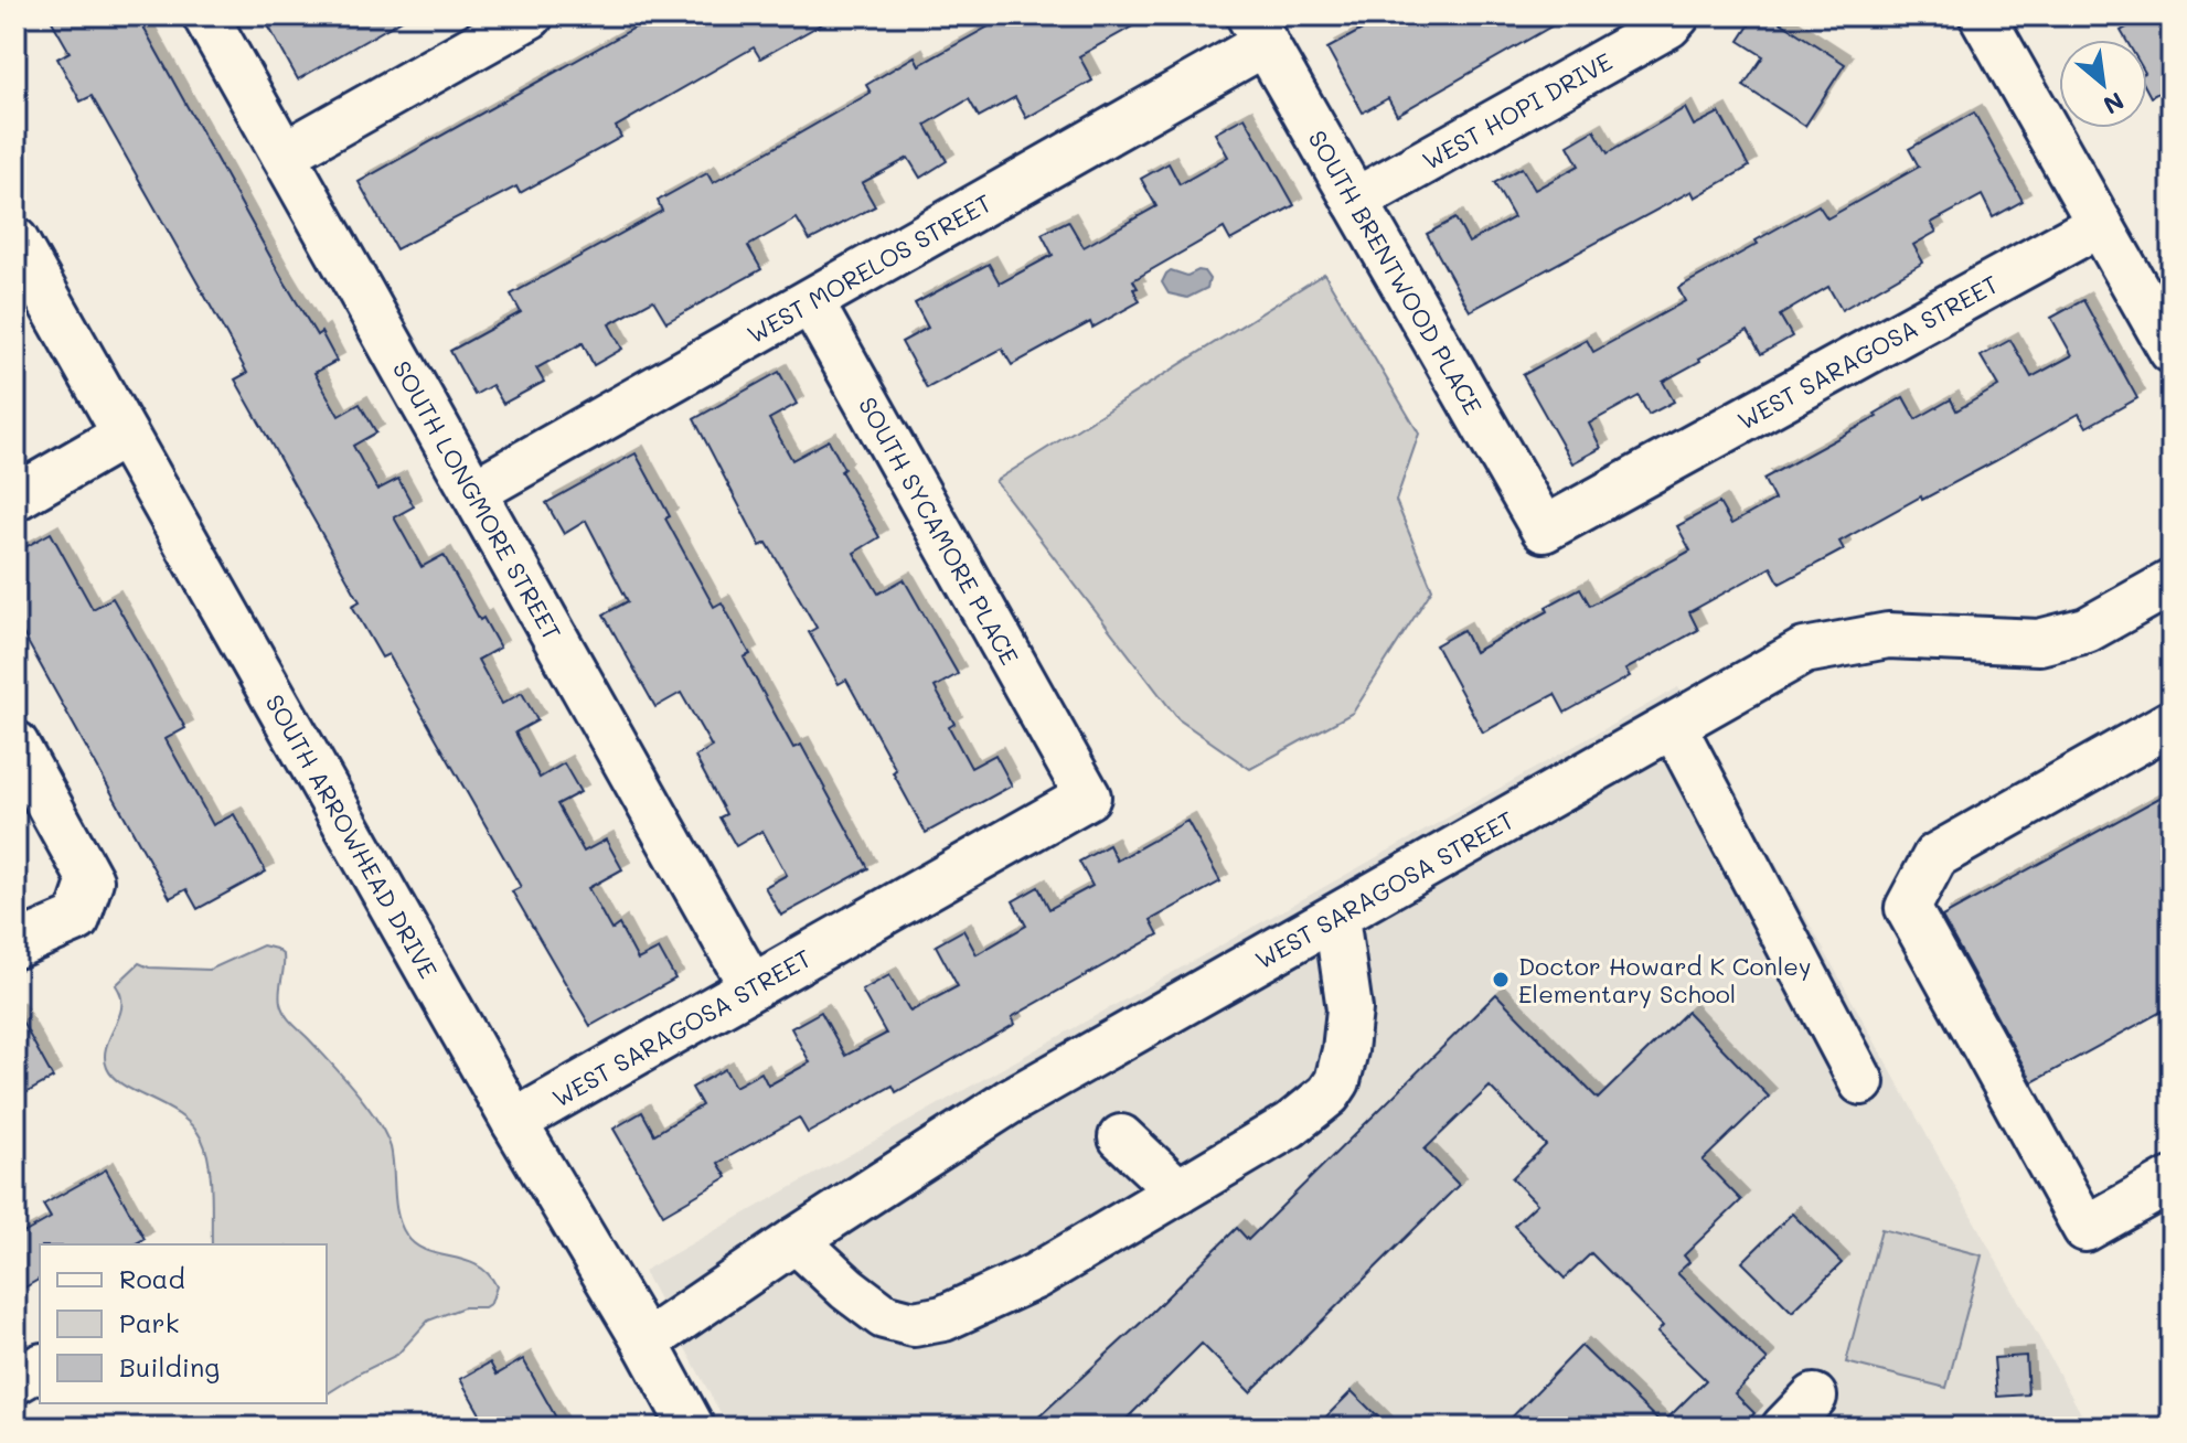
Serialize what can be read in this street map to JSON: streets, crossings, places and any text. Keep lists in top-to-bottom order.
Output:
{
  "streets": {
    "street": [
      "WEST HOPI DRIVE",
      "WEST MORELOS STREET",
      "SOUTH BRENTWOOD PLACE",
      "WEST SARAGOSA STREET",
      "SOUTH LONGMORE STREET",
      "SOUTH SYCAMORE PLACE",
      "SOUTH ARROWHEAD DRIVE"
    ]
  },
  "crossings": [
    ["WEST HOPI DRIVE", "SOUTH BRENTWOOD PLACE"],
    ["WEST MORELOS STREET", "SOUTH BRENTWOOD PLACE"],
    ["WEST MORELOS STREET", "SOUTH LONGMORE STREET"],
    ["WEST MORELOS STREET", "SOUTH SYCAMORE PLACE"],
    ["SOUTH BRENTWOOD PLACE", "WEST SARAGOSA STREET"],
    ["WEST SARAGOSA STREET", "SOUTH LONGMORE STREET"],
    ["WEST SARAGOSA STREET", "SOUTH SYCAMORE PLACE"],
    ["WEST SARAGOSA STREET", "SOUTH ARROWHEAD DRIVE"]
  ],
  "places": ["Doctor Howard K Conley Elementary School"],
  "legend": ["Road", "Park", "Building"],
  "north": "bottom right"
}
